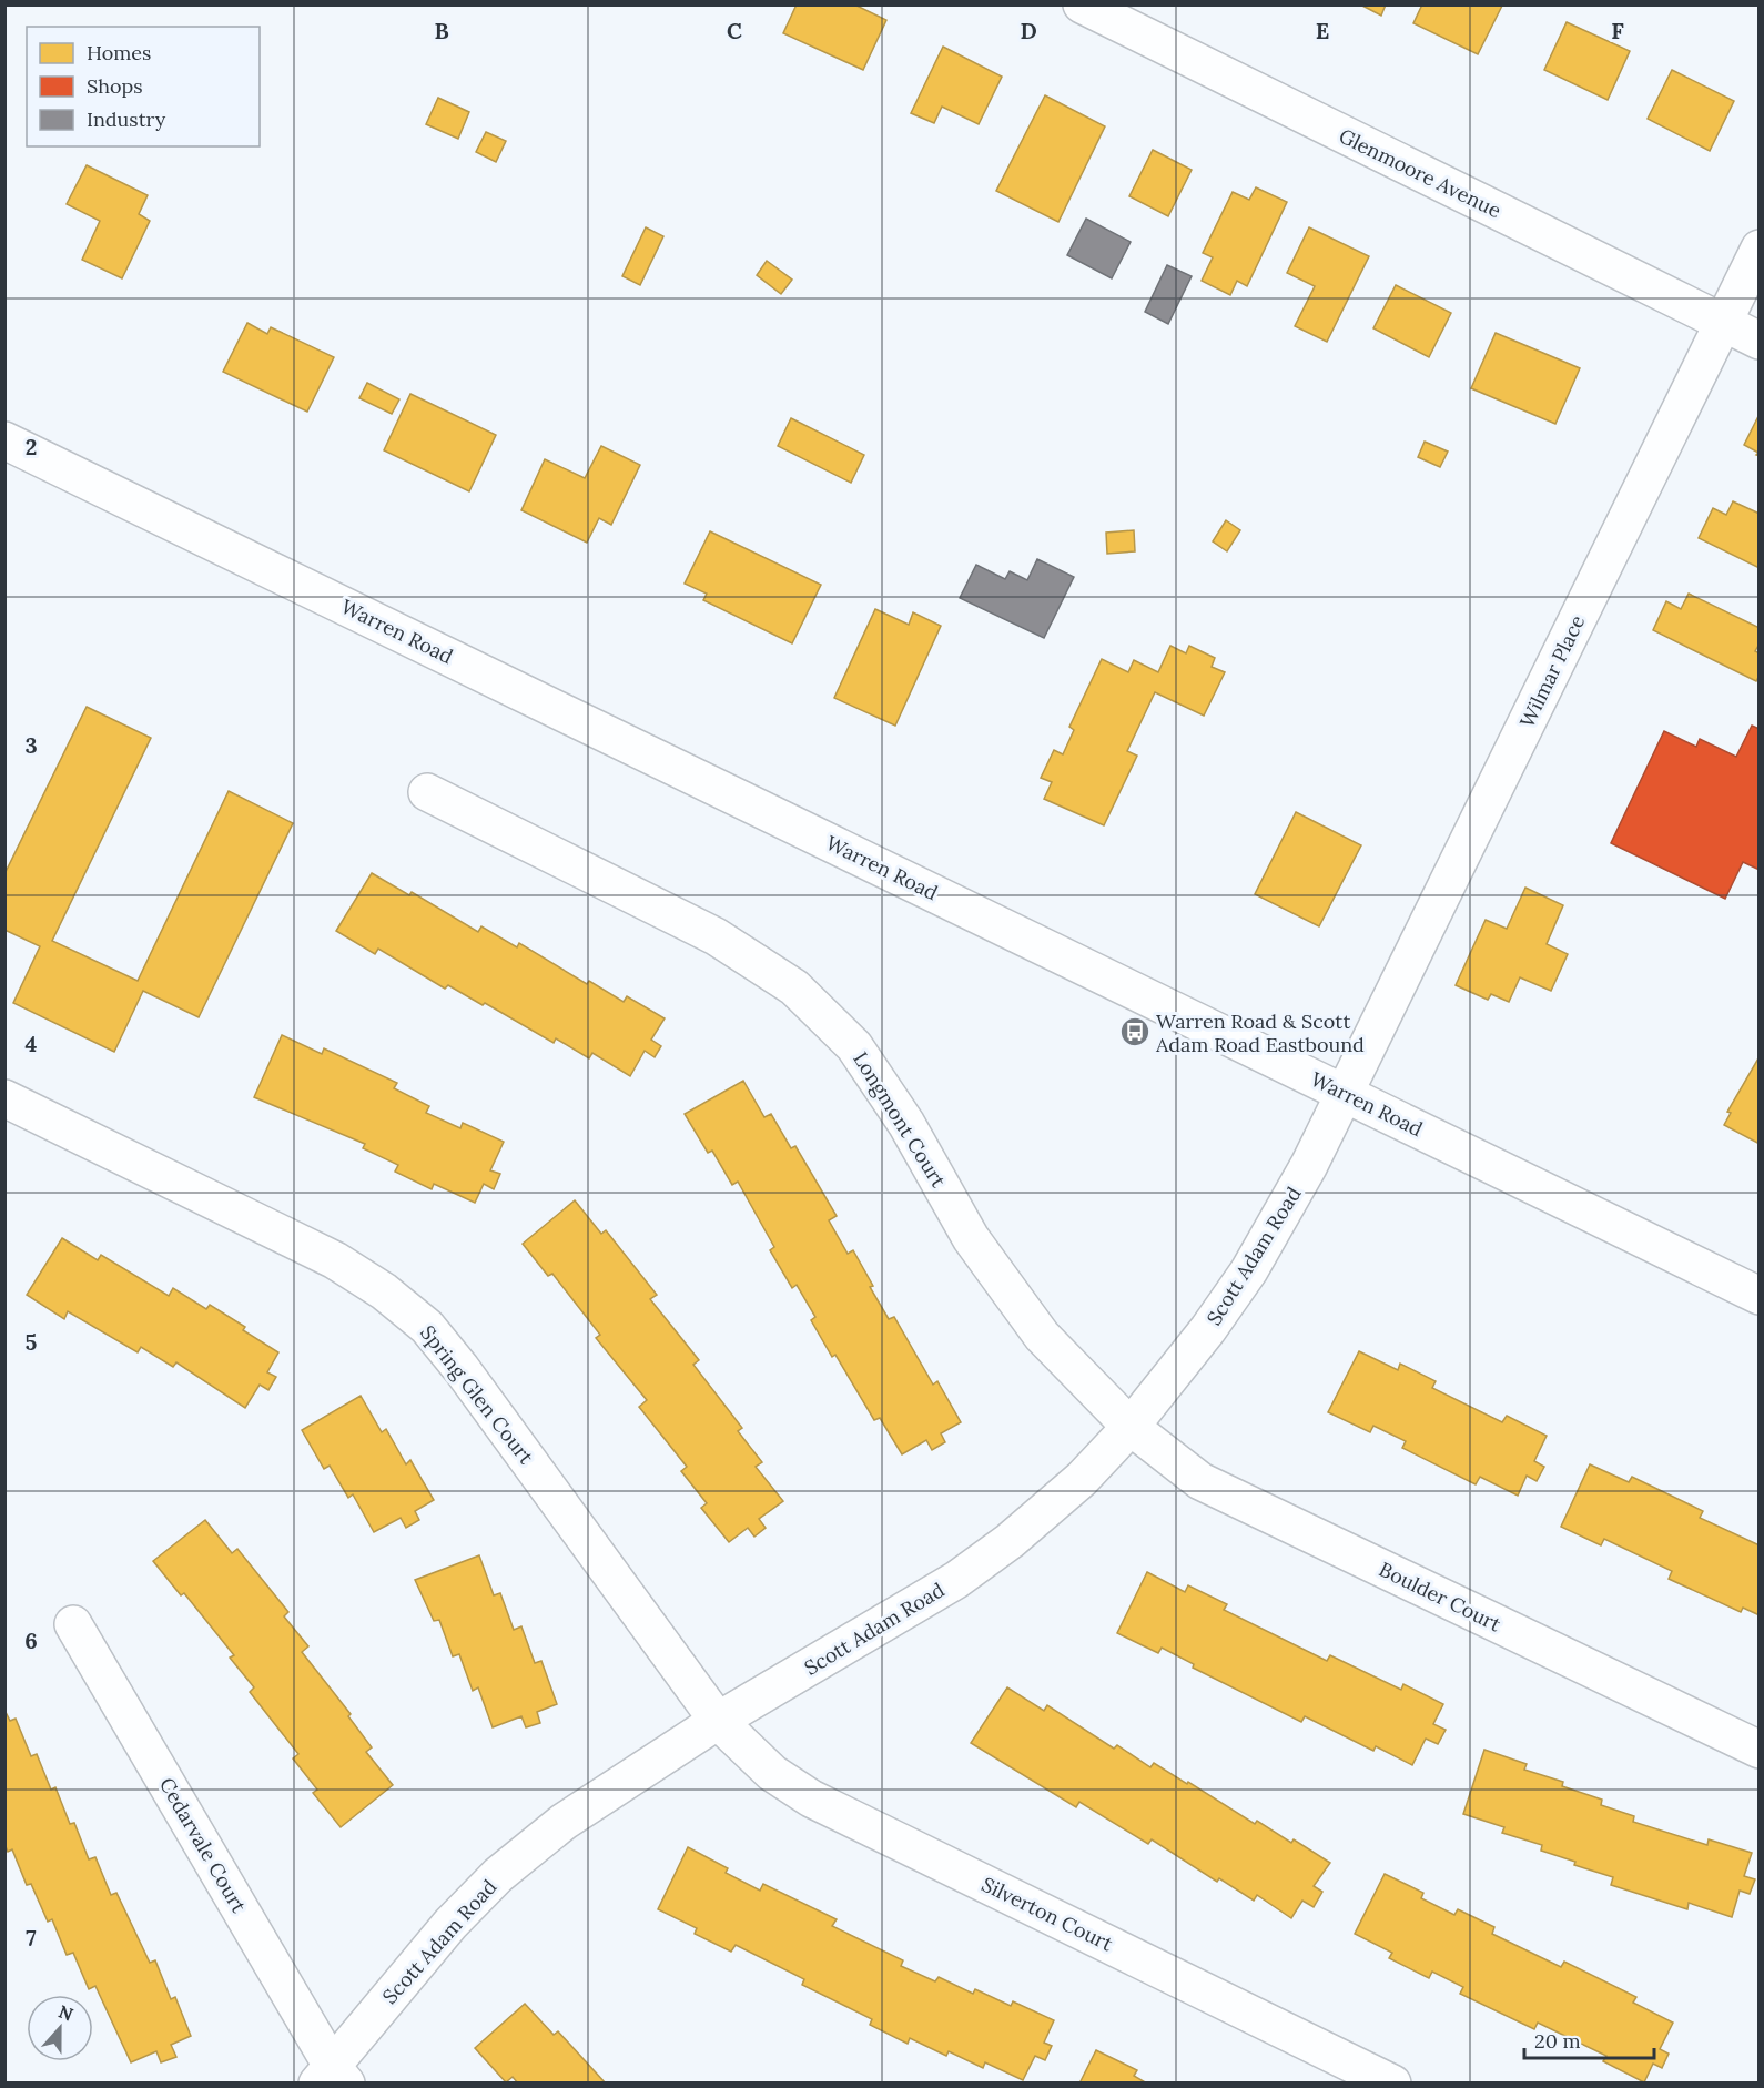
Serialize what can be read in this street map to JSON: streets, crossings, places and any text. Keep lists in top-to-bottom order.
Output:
{
  "streets": {
    "street": [
      "Glenmoore Avenue",
      "Warren Road",
      "Wilmar Place",
      "Longmont Court",
      "Scott Adam Road",
      "Spring Glen Court",
      "Boulder Court",
      "Cedarvale Court",
      "Silverton Court"
    ]
  },
  "crossings": [
    ["Glenmoore Avenue", "Wilmar Place"],
    ["Warren Road", "Wilmar Place"],
    ["Warren Road", "Scott Adam Road"],
    ["Wilmar Place", "Scott Adam Road"],
    ["Longmont Court", "Scott Adam Road"],
    ["Longmont Court", "Boulder Court"],
    ["Scott Adam Road", "Spring Glen Court"],
    ["Scott Adam Road", "Boulder Court"],
    ["Scott Adam Road", "Cedarvale Court"],
    ["Scott Adam Road", "Silverton Court"],
    ["Spring Glen Court", "Silverton Court"]
  ],
  "places": {
    "bus stop": ["Warren Road & Scott Adam Road Eastbound"]
  },
  "legend": ["Homes", "Shops", "Industry"],
  "scale_bar": "20 m",
  "north": "top",
  "grid": {
    "columns": [
      "B",
      "C",
      "D",
      "E",
      "F"
    ],
    "rows": [
      "2",
      "3",
      "4",
      "5",
      "6",
      "7"
    ]
  }
}
